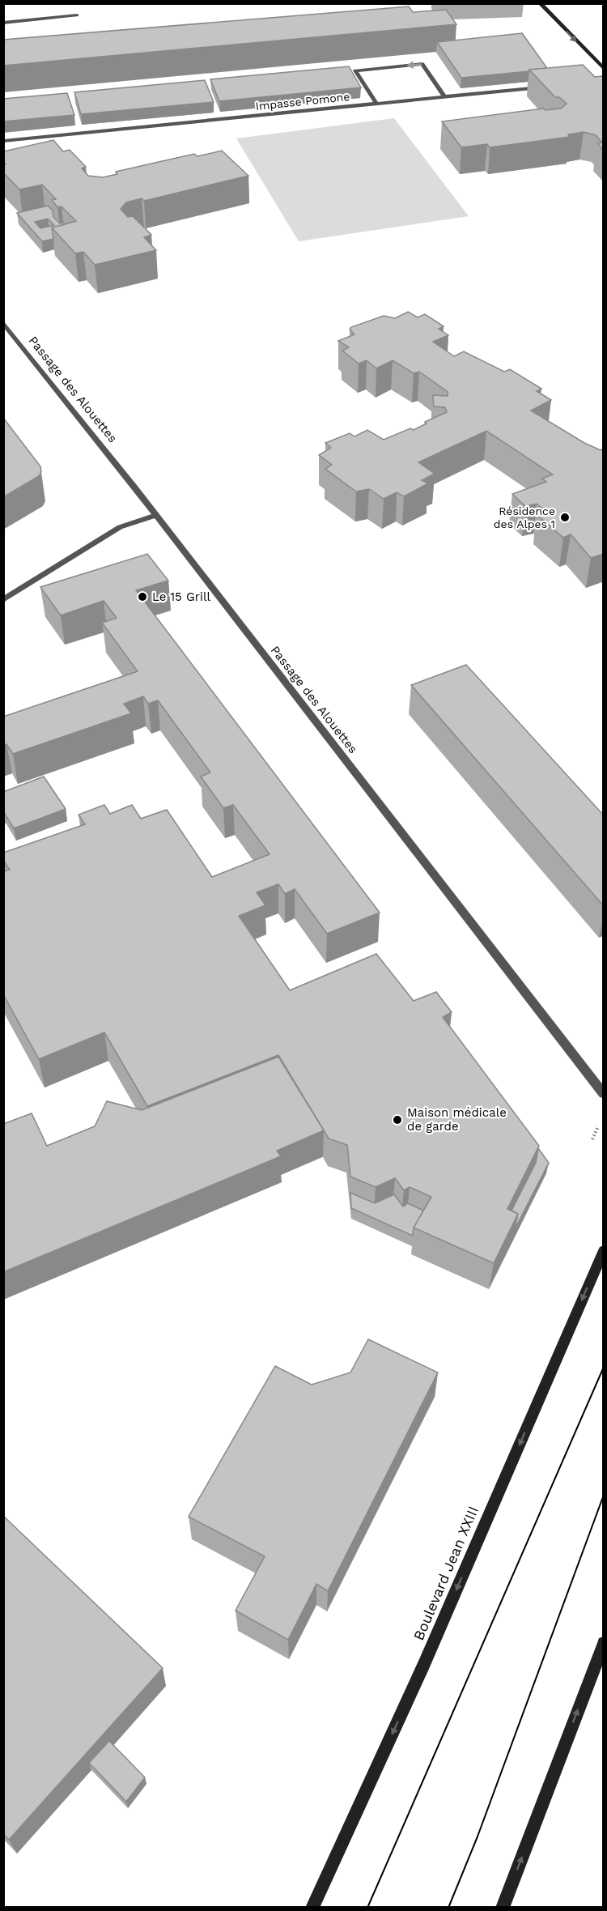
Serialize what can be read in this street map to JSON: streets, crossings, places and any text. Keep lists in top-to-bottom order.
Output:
{
  "streets": {
    "main road": ["Boulevard Jean XXIII"],
    "street": ["Impasse Pomone", "Passage des Alouettes"]
  },
  "one_way": ["Boulevard Jean XXIII"],
  "places": ["Résidence des Alpes 1", "Le 15 Grill", "Maison médicale de garde"]
}
